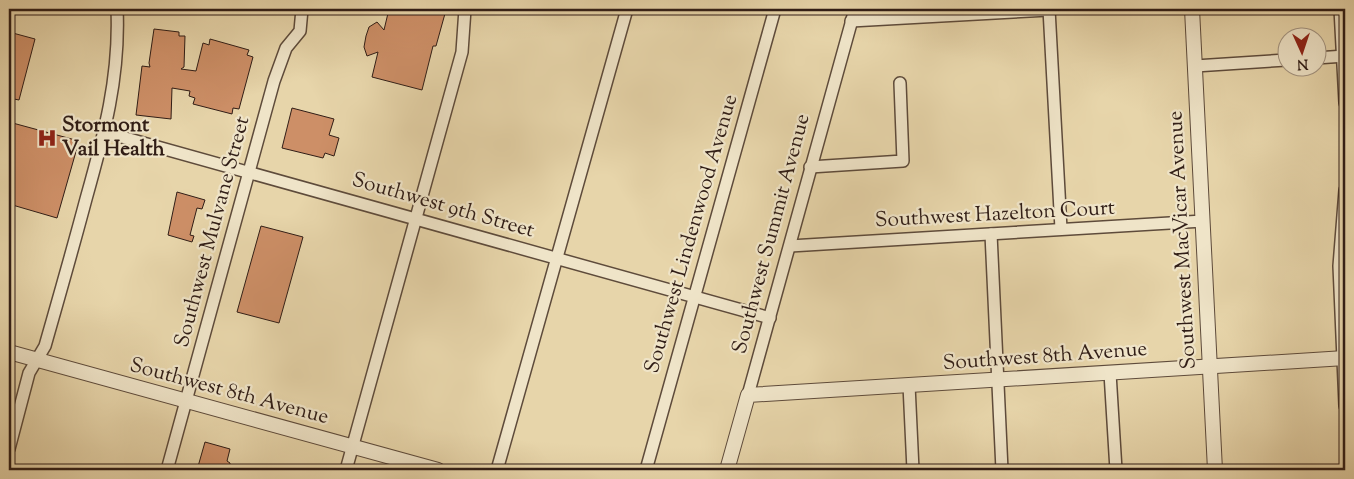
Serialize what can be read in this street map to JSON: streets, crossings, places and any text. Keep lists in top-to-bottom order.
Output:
{
  "streets": {
    "street": [
      "Southwest 9th Street",
      "Southwest Hazelton Court",
      "Southwest Mulvane Street",
      "Southwest Lindenwood Avenue",
      "Southwest Summit Avenue",
      "Southwest MacVicar Avenue",
      "Southwest 8th Avenue"
    ]
  },
  "crossings": [
    ["Southwest 9th Street", "Southwest Mulvane Street"],
    ["Southwest 9th Street", "Southwest Lindenwood Avenue"],
    ["Southwest 9th Street", "Southwest Summit Avenue"],
    ["Southwest Hazelton Court", "Southwest Summit Avenue"],
    ["Southwest Hazelton Court", "Southwest MacVicar Avenue"],
    ["Southwest Mulvane Street", "Southwest 8th Avenue"],
    ["Southwest Summit Avenue", "Southwest 8th Avenue"],
    ["Southwest MacVicar Avenue", "Southwest 8th Avenue"]
  ],
  "places": {
    "hospital": ["Stormont Vail Health"]
  },
  "north": "bottom"
}
